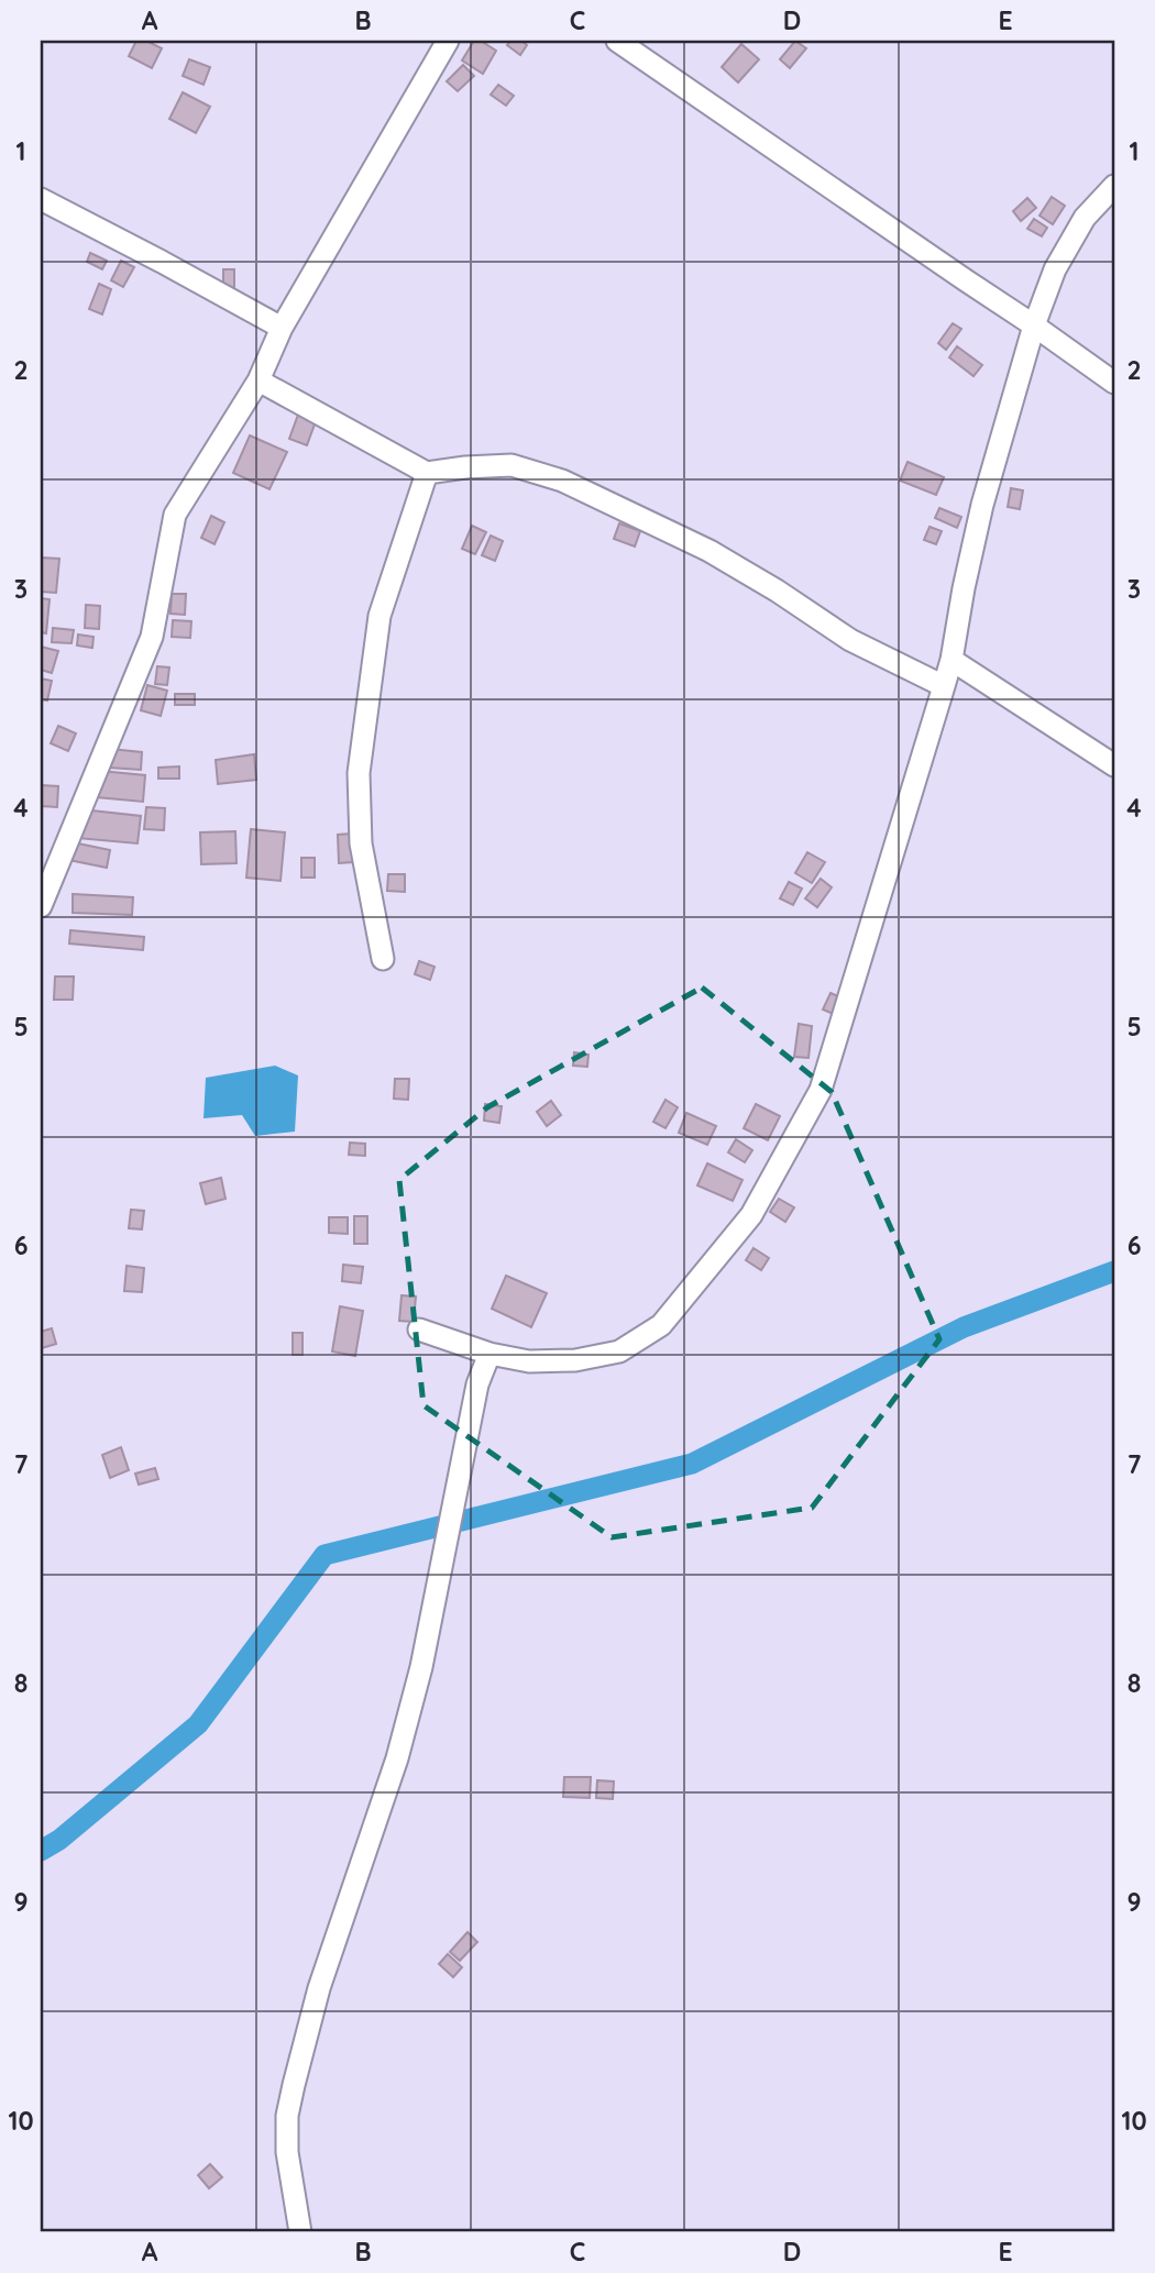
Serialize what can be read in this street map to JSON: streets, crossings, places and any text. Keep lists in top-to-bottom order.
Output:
{
  "grid": {
    "columns": [
      "A",
      "B",
      "C",
      "D",
      "E"
    ],
    "rows": [
      "1",
      "2",
      "3",
      "4",
      "5",
      "6",
      "7",
      "8",
      "9",
      "10"
    ]
  }
}
